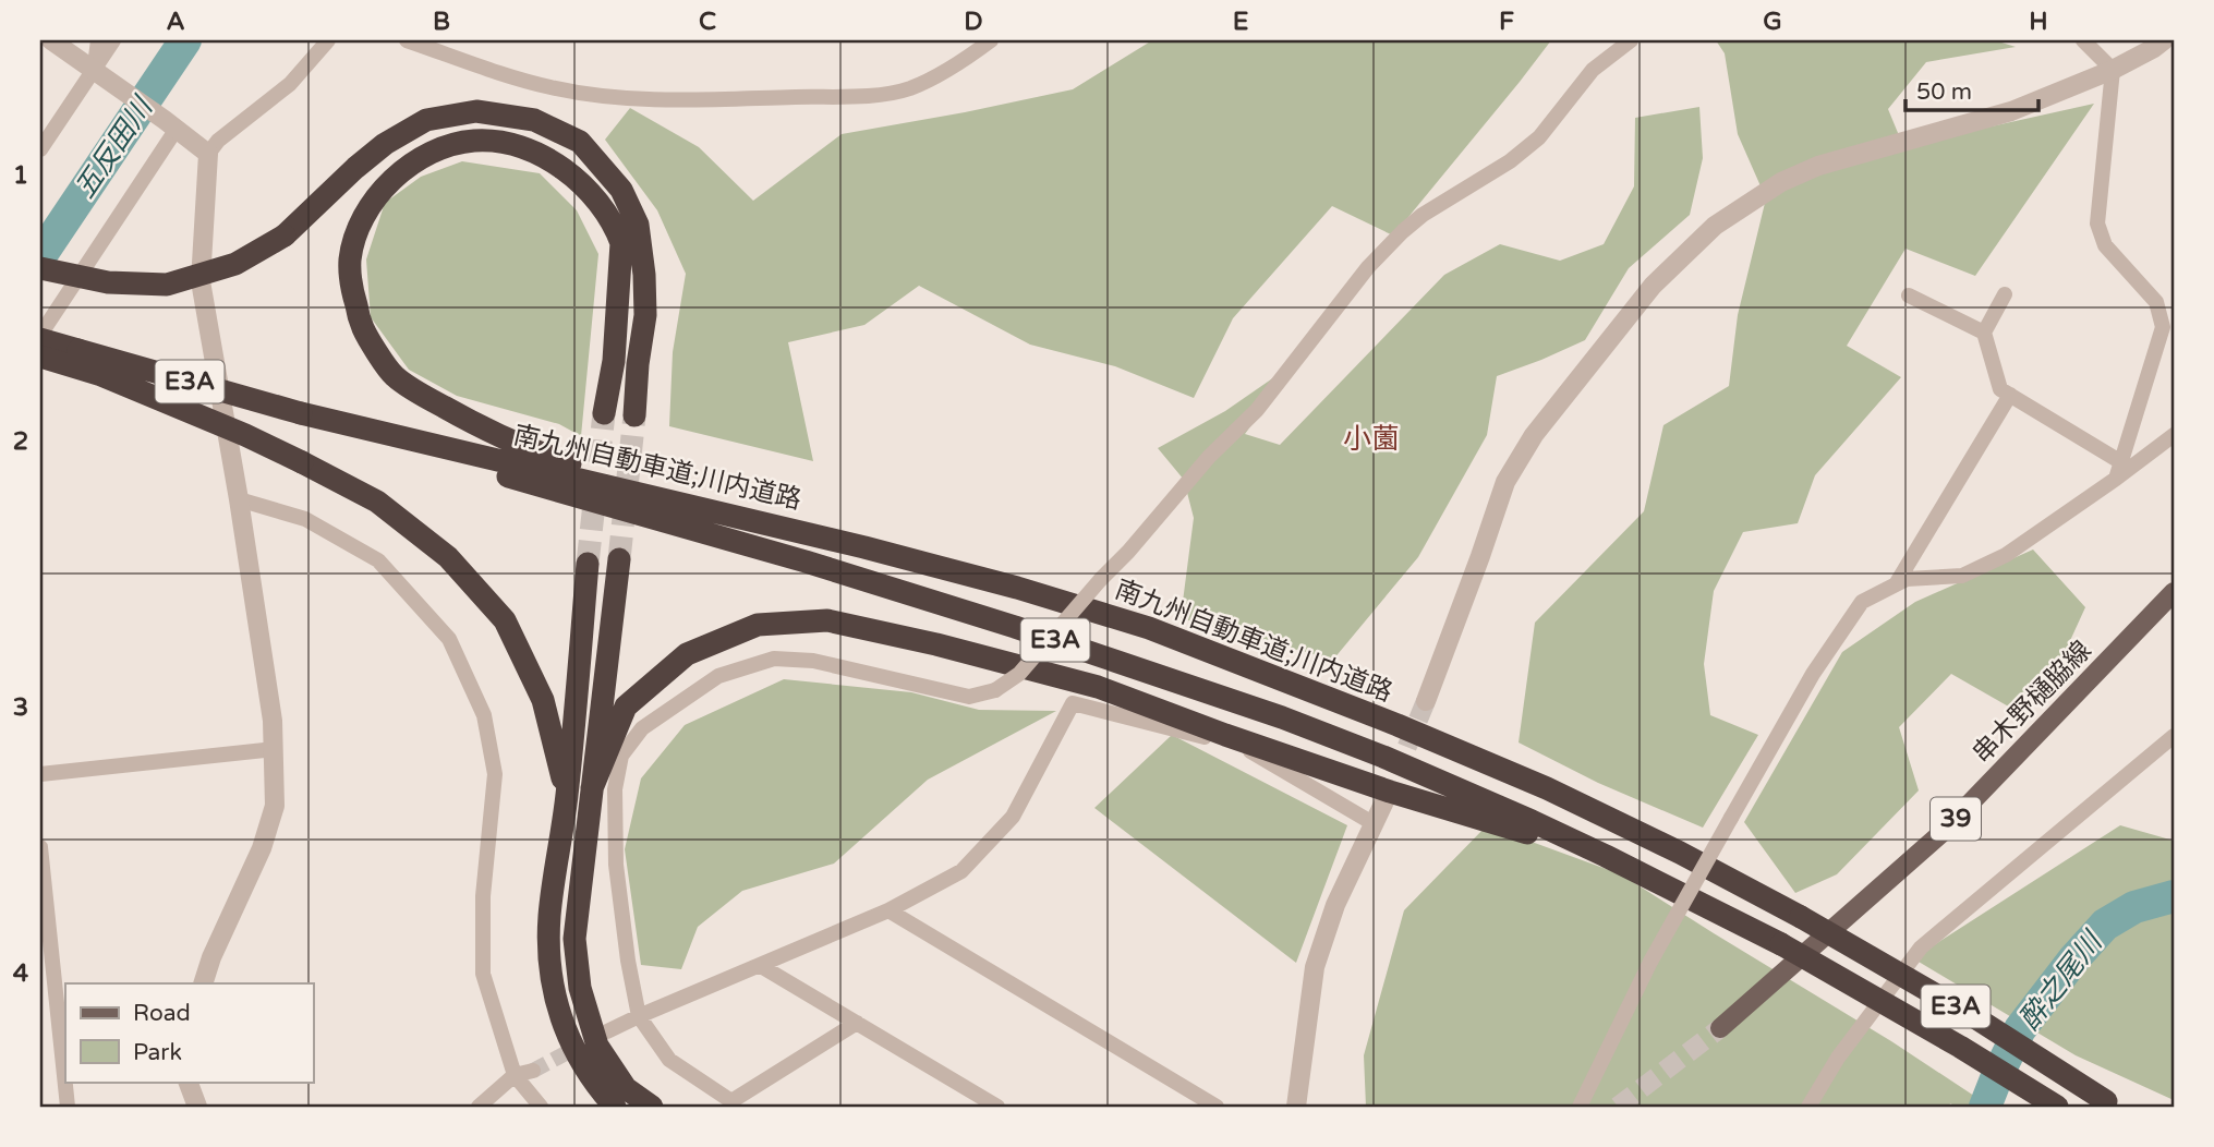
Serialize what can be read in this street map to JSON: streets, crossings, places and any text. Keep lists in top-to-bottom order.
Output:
{
  "streets": {
    "highway": ["E3A", "南九州自動車道;川内道路"],
    "main road": ["串木野樋脇線", "39"]
  },
  "districts": ["小薗"],
  "water": ["五反田川", "酔之尾川"],
  "legend": ["Road", "Park"],
  "scale_bar": "50 m",
  "grid": {
    "columns": [
      "A",
      "B",
      "C",
      "D",
      "E",
      "F",
      "G",
      "H"
    ],
    "rows": [
      "1",
      "2",
      "3",
      "4"
    ]
  }
}
